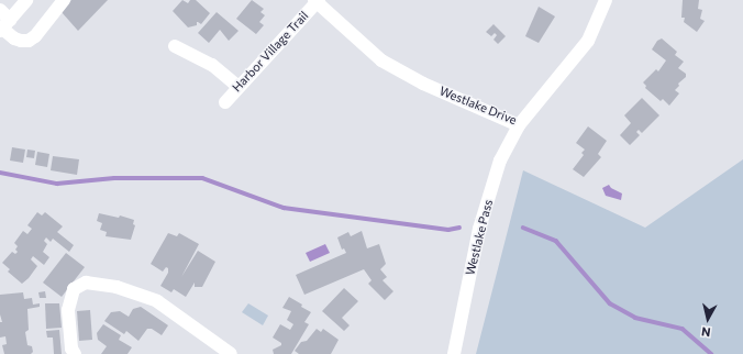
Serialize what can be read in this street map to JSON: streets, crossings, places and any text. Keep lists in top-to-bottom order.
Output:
{
  "streets": {
    "street": ["Harbor Village Trail", "Westlake Drive", "Westlake Pass"]
  },
  "crossings": [
    ["Harbor Village Trail", "Westlake Drive"],
    ["Westlake Drive", "Westlake Pass"]
  ],
  "north": "bottom"
}
